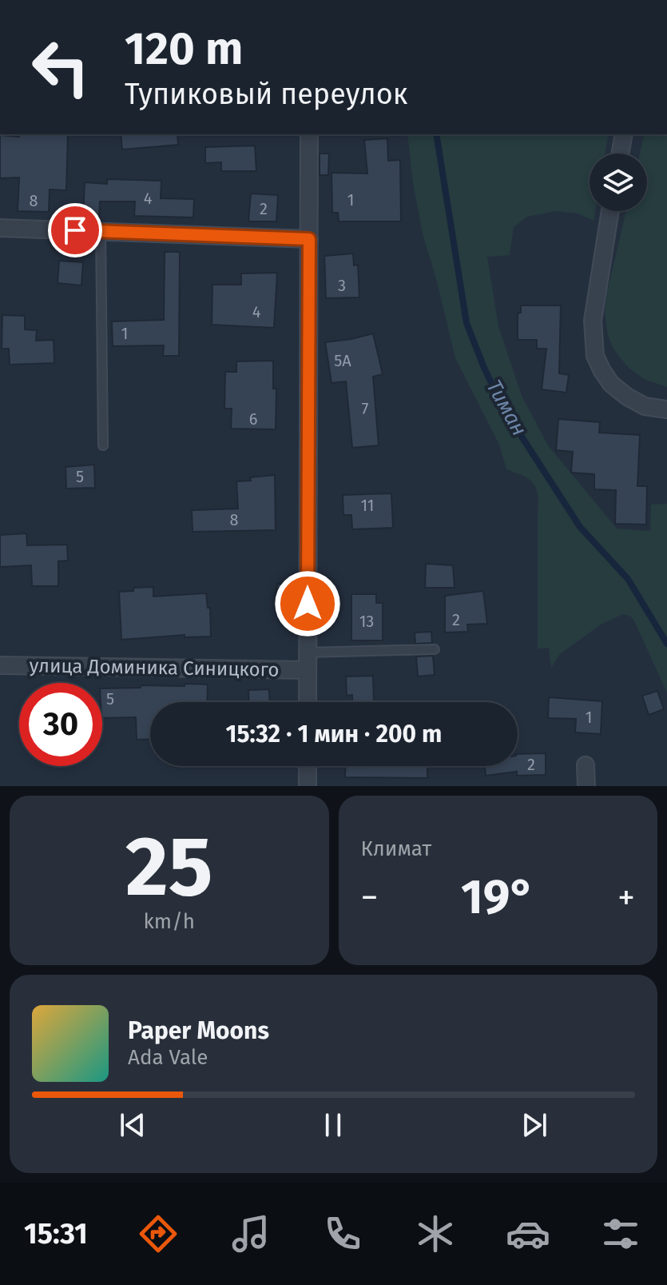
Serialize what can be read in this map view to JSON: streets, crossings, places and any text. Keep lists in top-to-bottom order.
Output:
{
  "streets": {
    "street": ["улица Доминика Синицкого"]
  },
  "water": ["Тиман"],
  "house_numbers": [
    "4",
    "1",
    "8",
    "2",
    "3",
    "4",
    "1",
    "5А",
    "7",
    "6",
    "5",
    "11",
    "8",
    "2",
    "13",
    "5",
    "1",
    "2"
  ],
  "page": {
    "turn": ["120 m", "Тупиковый переулок"],
    "limit": "30",
    "trip": "15:32 · 1 мин · 200 m",
    "tile": [
      ["25", "km/h"],
      "Климат"
    ],
    "heat": ["−", "19°", "+"],
    "song": ["Paper Moons", "Ada Vale"],
    "tabs": "15:31"
  }
}
